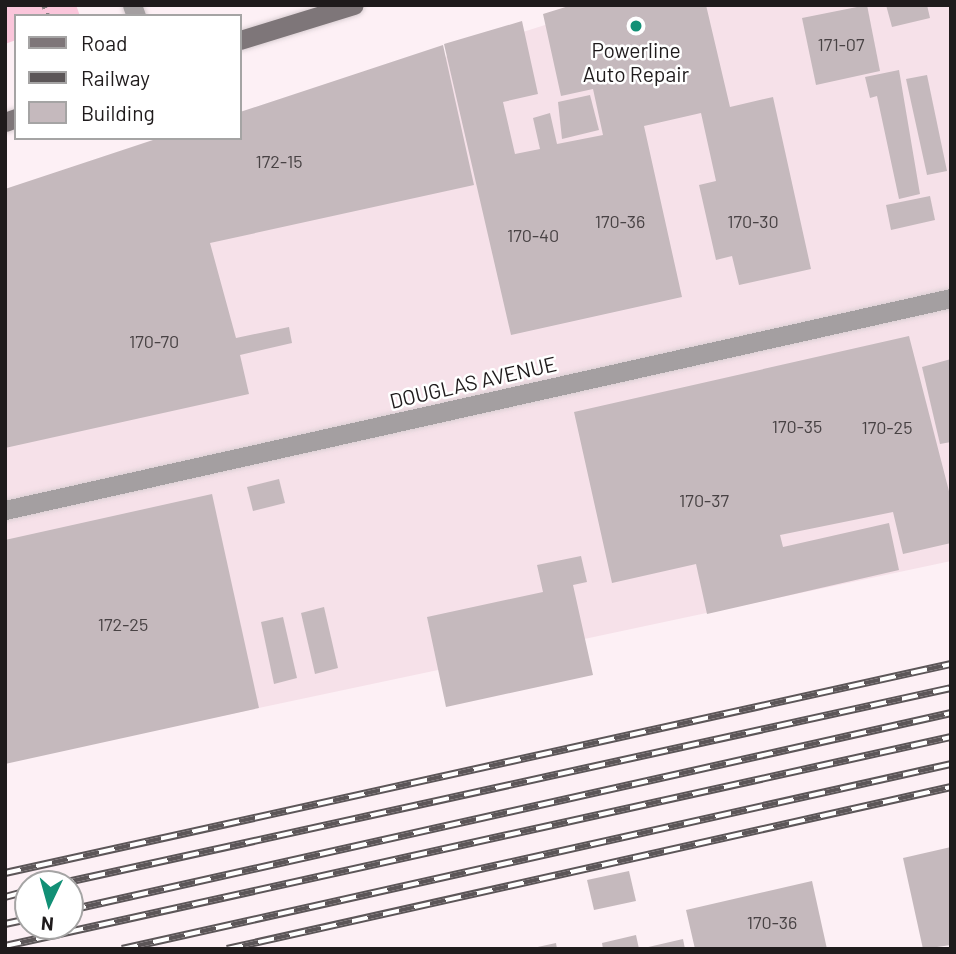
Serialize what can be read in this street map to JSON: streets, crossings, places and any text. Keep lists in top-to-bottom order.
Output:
{
  "streets": {
    "street": ["DOUGLAS AVENUE"]
  },
  "places": ["Powerline Auto Repair"],
  "house_numbers": [
    "171-07",
    "172-15",
    "170-36",
    "170-30",
    "170-40",
    "170-70",
    "170-35",
    "170-25",
    "170-37",
    "172-25",
    "170-36"
  ],
  "legend": ["Road", "Railway", "Building"],
  "north": "bottom"
}
